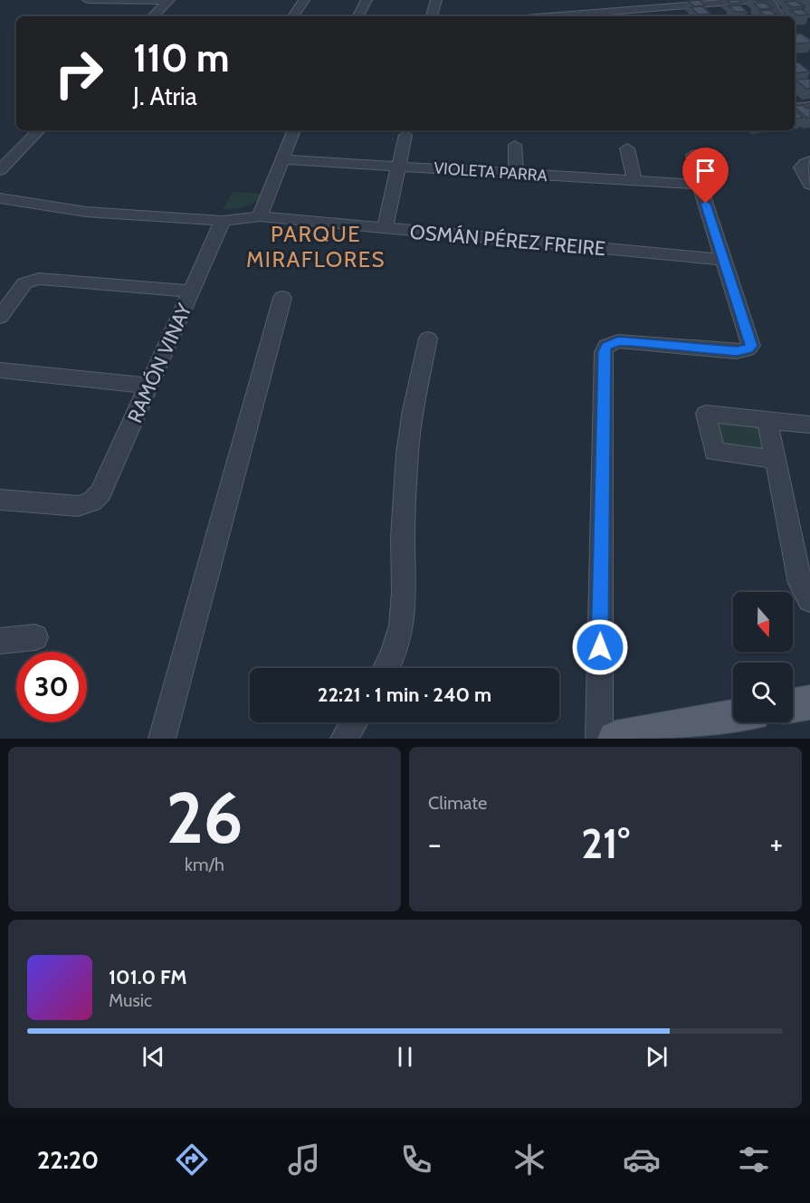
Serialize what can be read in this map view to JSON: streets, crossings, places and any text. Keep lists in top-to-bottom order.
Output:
{
  "streets": {
    "street": ["VIOLETA PARRA", "OSMÁN PÉREZ FREIRE", "RAMÓN VINAY"]
  },
  "crossings": [
    ["OSMÁN PÉREZ FREIRE", "RAMÓN VINAY"]
  ],
  "districts": ["PARQUE MIRAFLORES"],
  "north": "bottom",
  "page": {
    "turn": ["110 m", "J. Atria"],
    "limit": "30",
    "trip": "22:21 · 1 min · 240 m",
    "tile": [
      ["26", "km/h"],
      "Climate"
    ],
    "heat": ["−", "21°", "+"],
    "song": ["101.0 FM", "Music"],
    "tabs": "22:20"
  }
}
